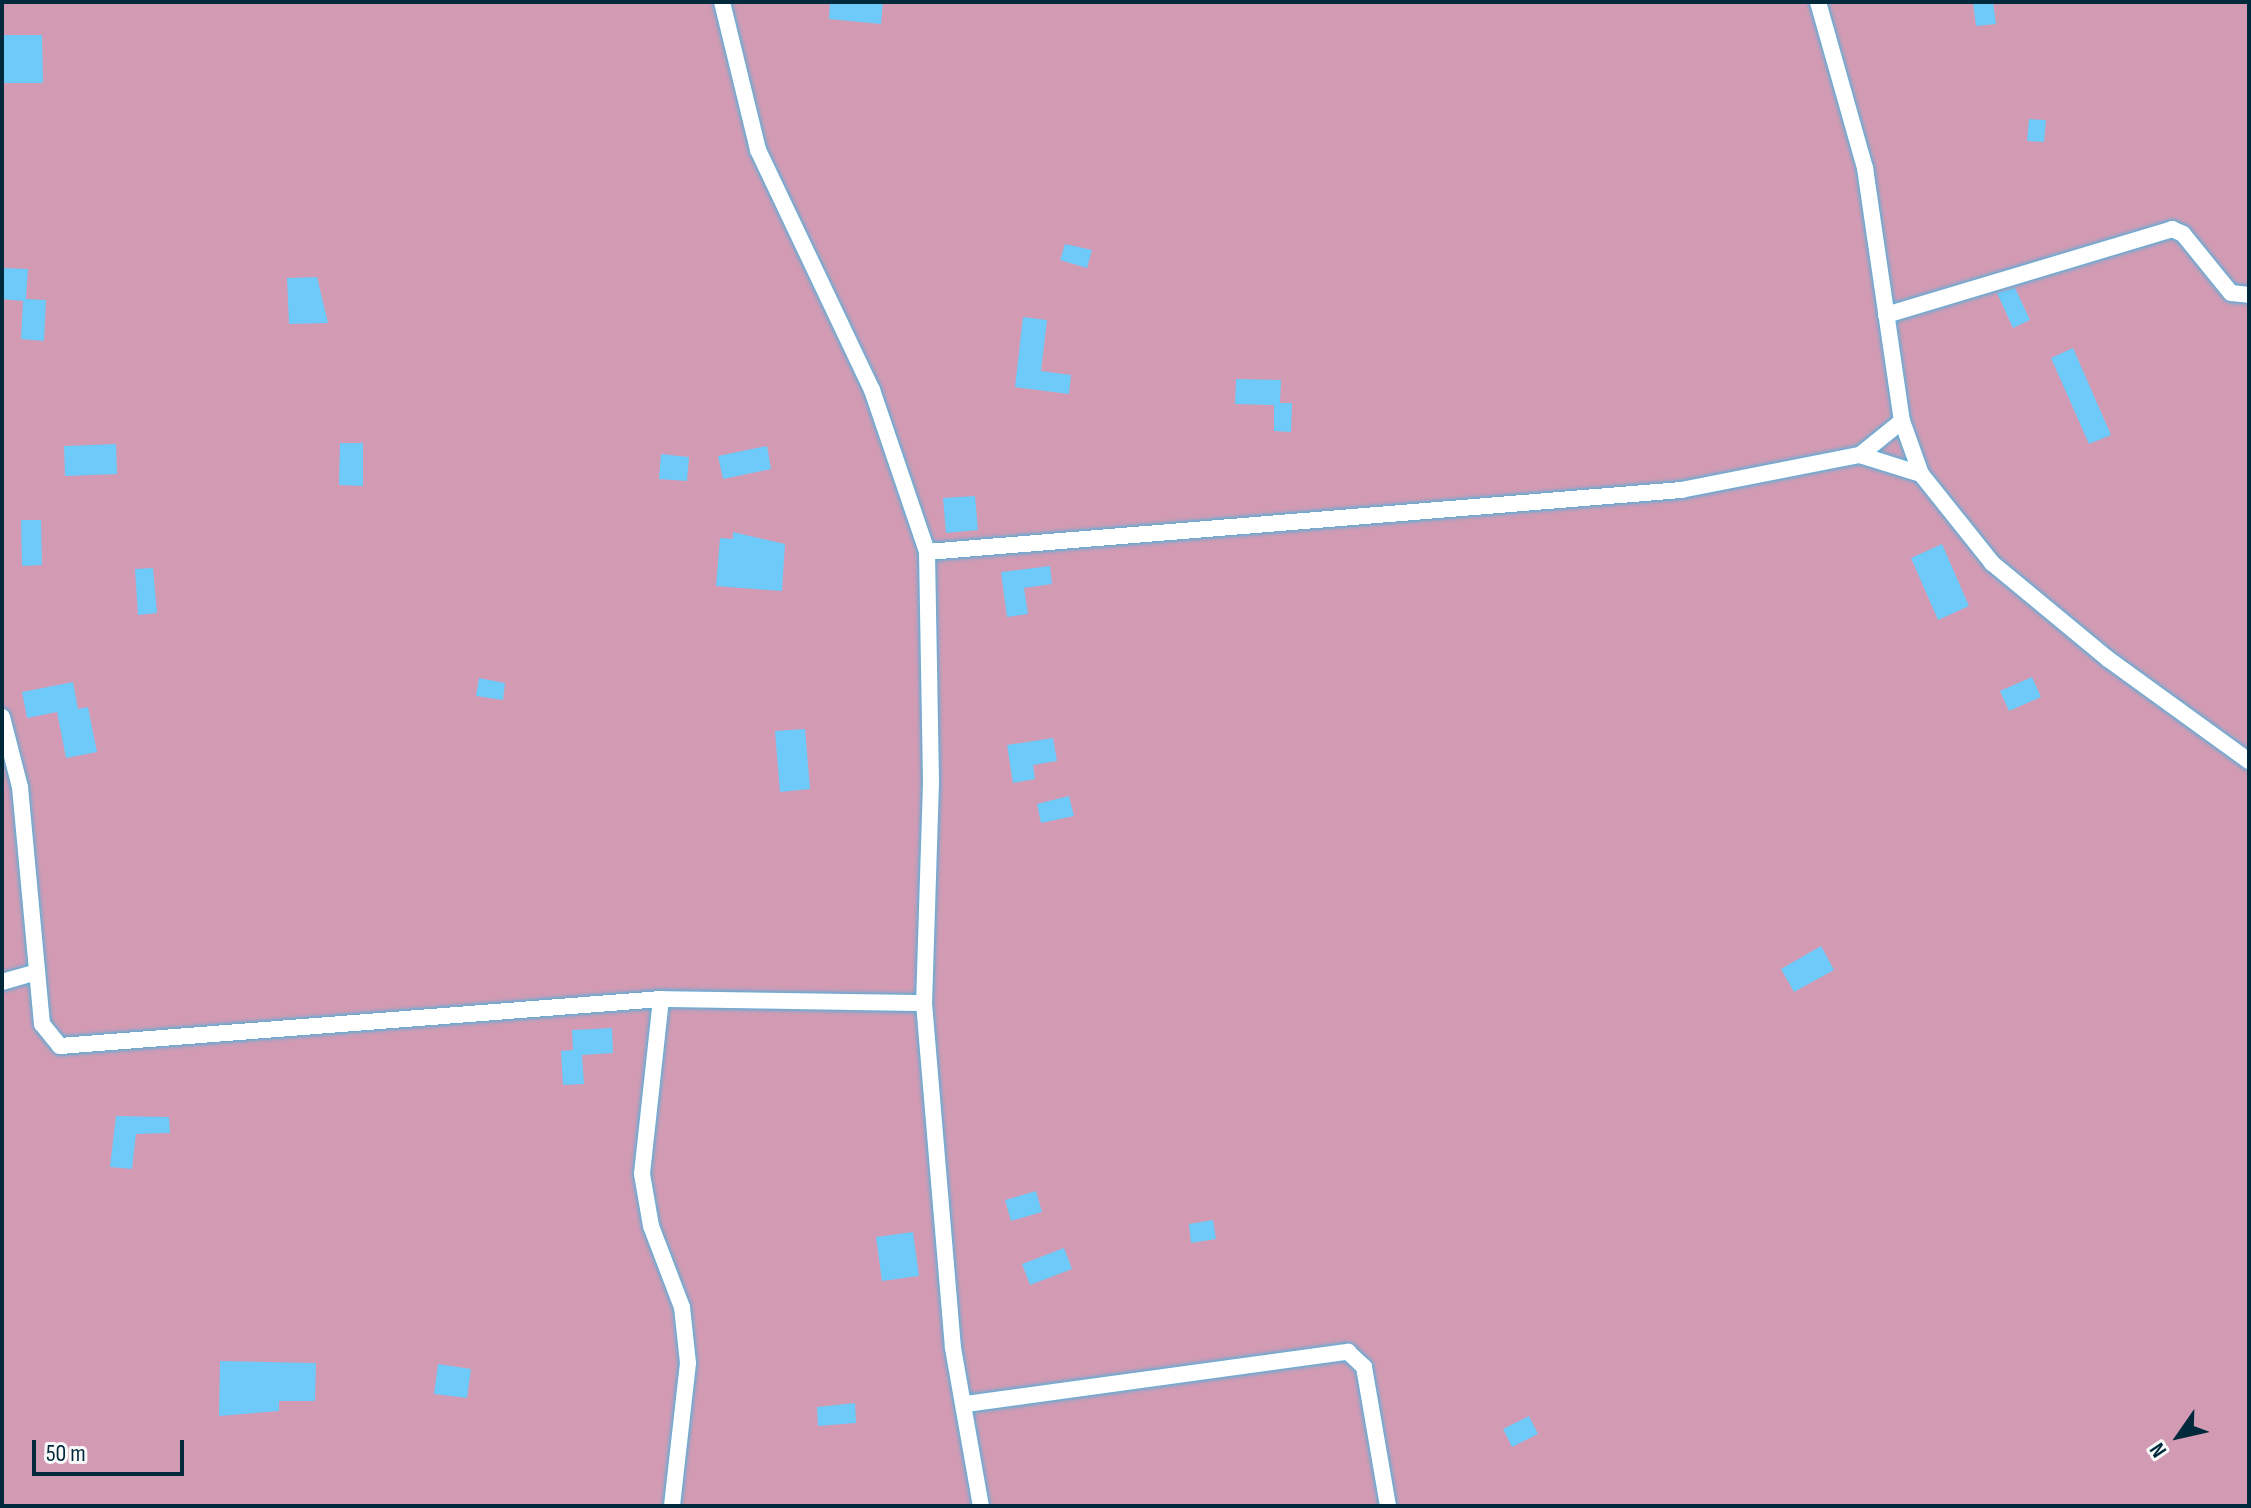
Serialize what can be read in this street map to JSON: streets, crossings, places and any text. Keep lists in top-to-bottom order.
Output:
{
  "scale_bar": "50 m",
  "north": "bottom left"
}
